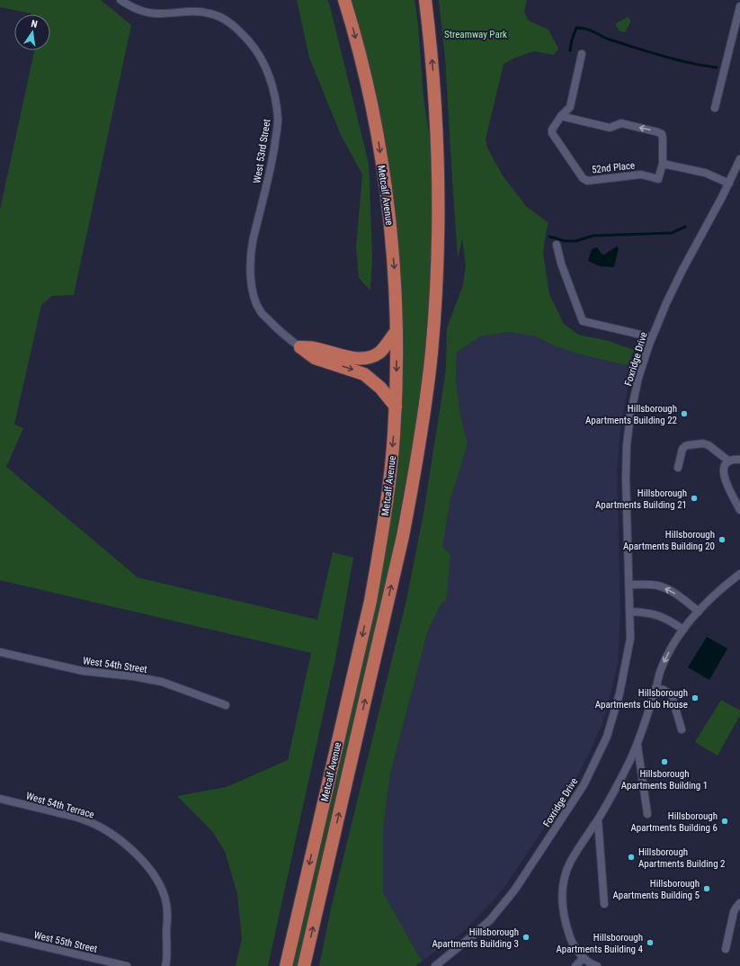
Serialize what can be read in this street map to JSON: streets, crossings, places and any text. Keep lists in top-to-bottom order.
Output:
{
  "streets": {
    "highway": ["Metcalf Avenue"],
    "street": [
      "West 53rd Street",
      "52nd Place",
      "Foxridge Drive",
      "West 54th Street",
      "West 54th Terrace",
      "West 55th Street"
    ]
  },
  "parks": ["Streamway Park"],
  "places": [
    "Hillsborough Apartments Building 22",
    "Hillsborough Apartments Building 21",
    "Hillsborough Apartments Building 20",
    "Hillsborough Apartments Club House",
    "Hillsborough Apartments Building 1",
    "Hillsborough Apartments Building 6",
    "Hillsborough Apartments Building 2",
    "Hillsborough Apartments Building 5",
    "Hillsborough Apartments Building 3",
    "Hillsborough Apartments Building 4"
  ],
  "north": "top"
}
